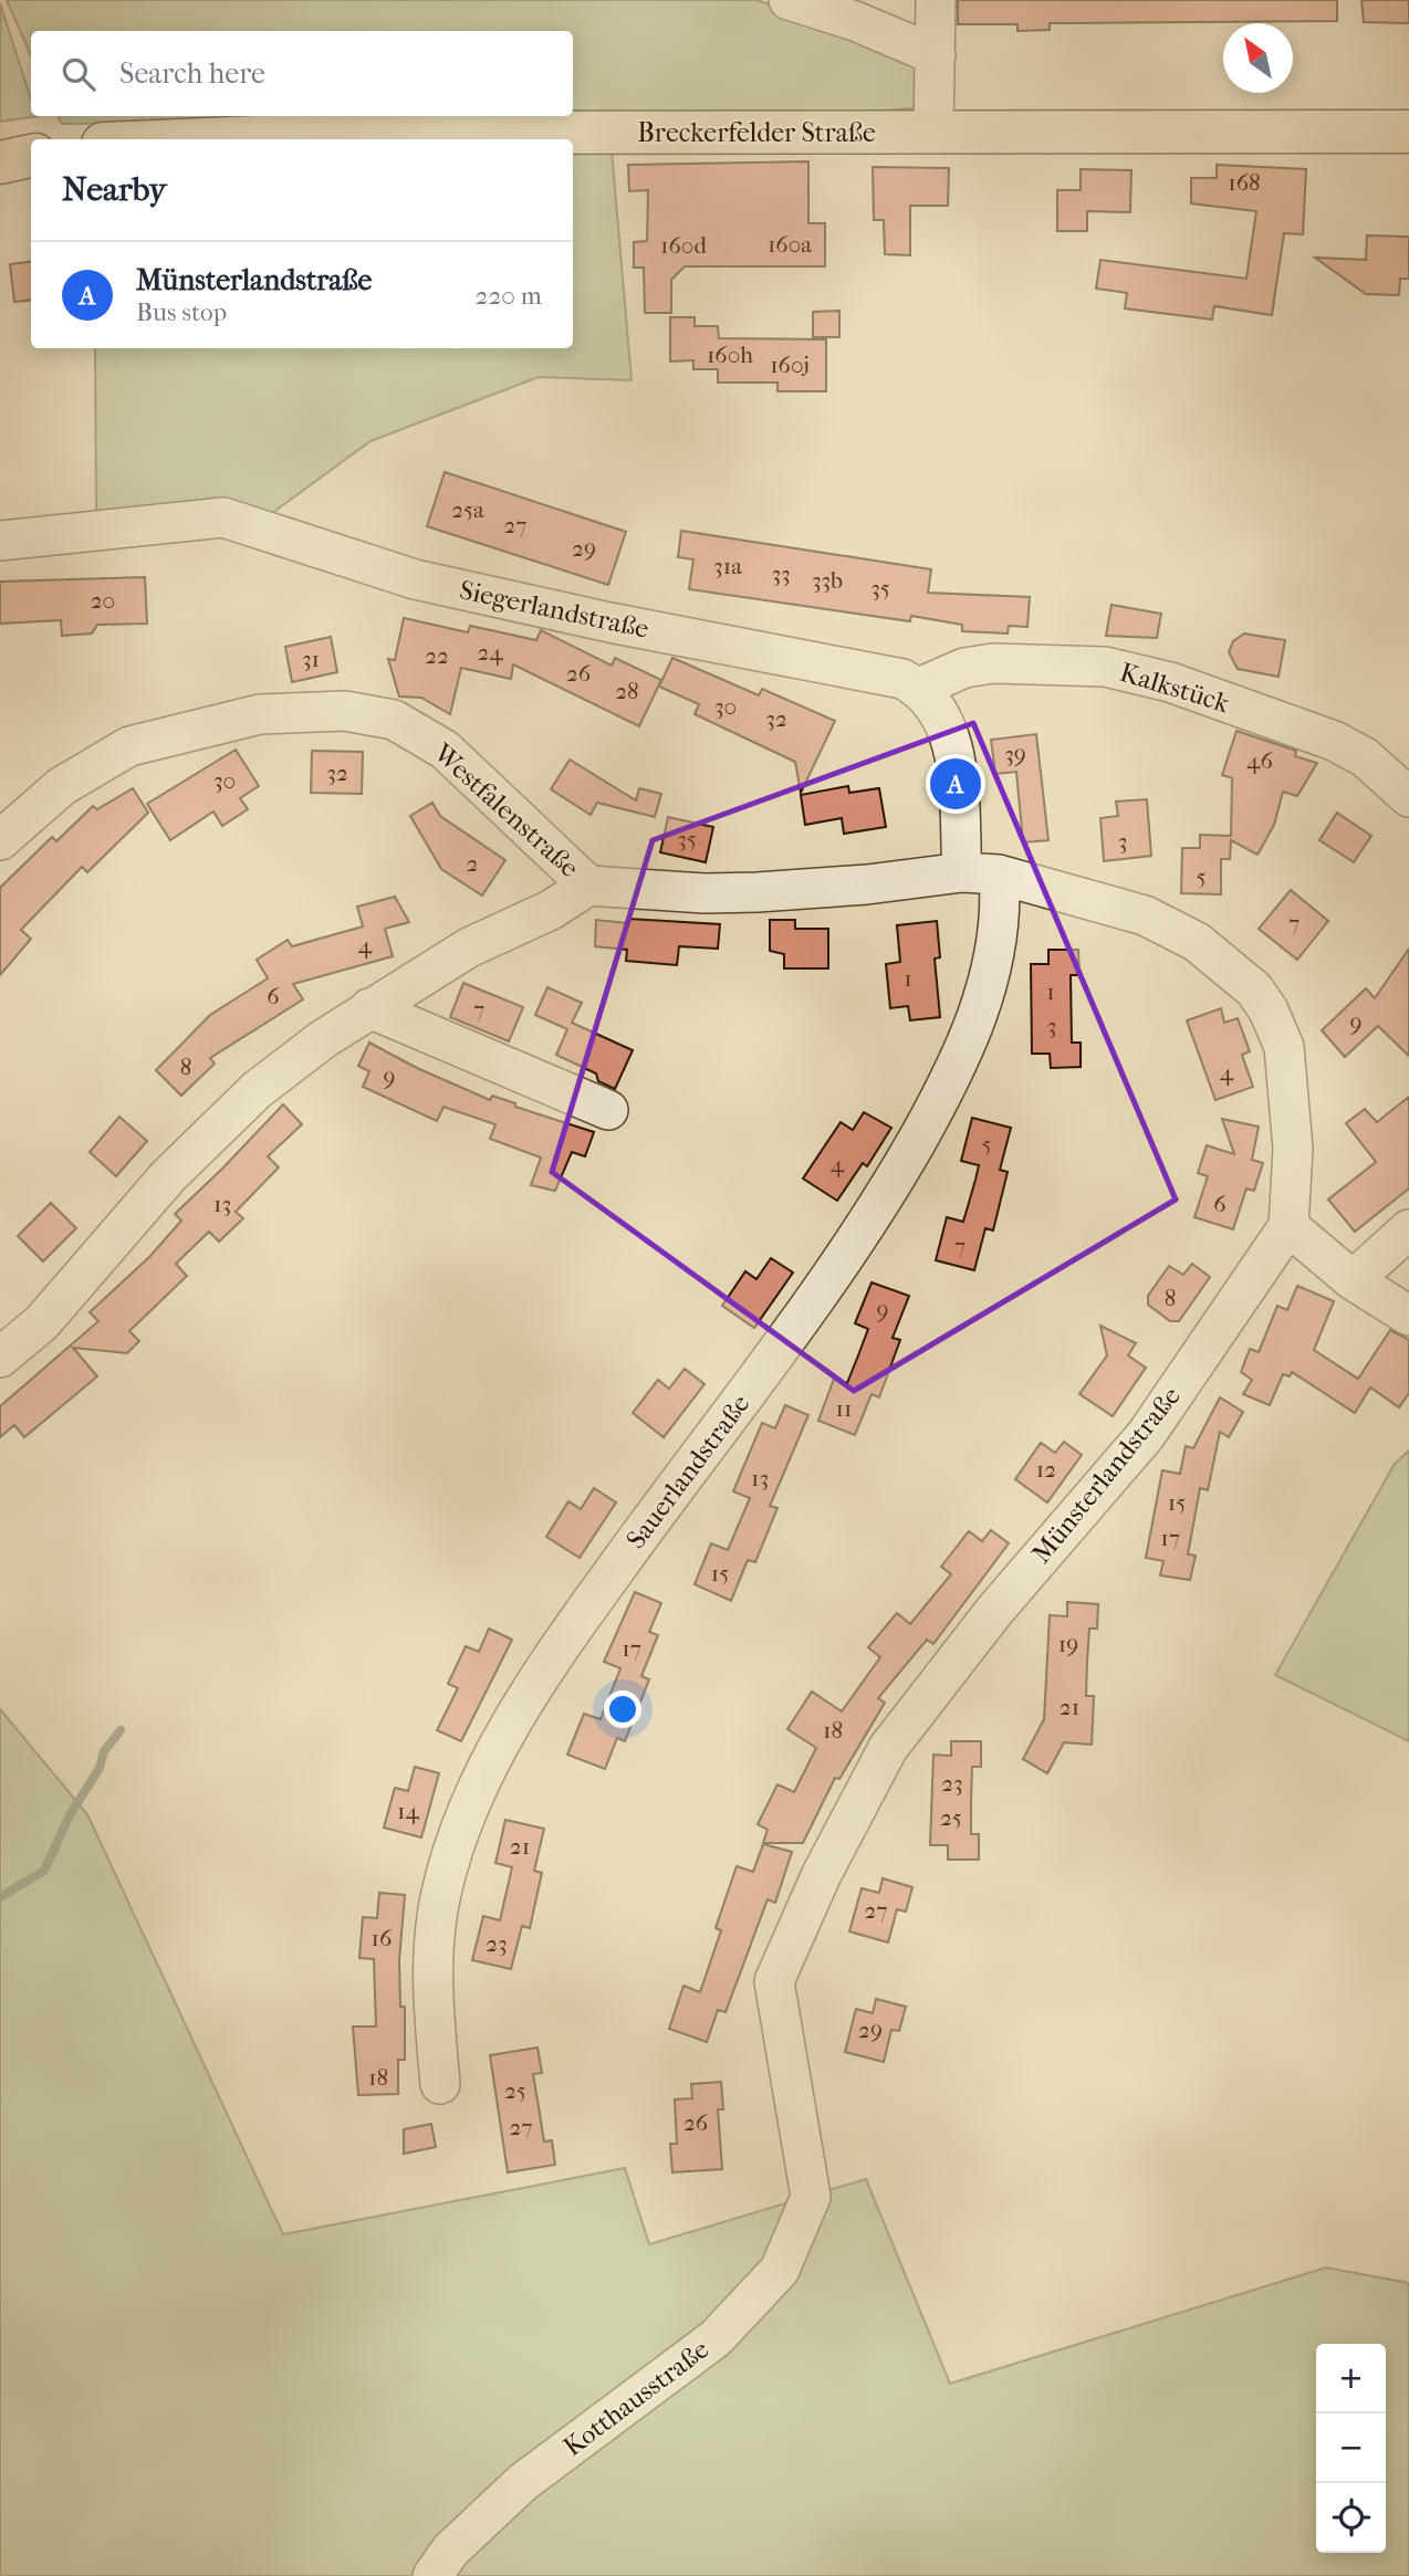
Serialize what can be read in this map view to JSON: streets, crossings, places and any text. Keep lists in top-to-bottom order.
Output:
{
  "streets": {
    "main road": ["Breckerfelder Straße"],
    "street": [
      "Siegerlandstraße",
      "Kalkstück",
      "Westfalenstraße",
      "Sauerlandstraße",
      "Münsterlandstraße",
      "Kotthausstraße"
    ]
  },
  "crossings": [
    ["Siegerlandstraße", "Kalkstück"],
    ["Westfalenstraße", "Sauerlandstraße"],
    ["Münsterlandstraße", "Kotthausstraße"]
  ],
  "house_numbers": [
    "168",
    "160a",
    "160d",
    "160h",
    "160j",
    "25a",
    "27",
    "29",
    "31a",
    "33",
    "33b",
    "35",
    "20",
    "24",
    "22",
    "31",
    "26",
    "28",
    "30",
    "32",
    "39",
    "46",
    "32",
    "30",
    "35",
    "3",
    "2",
    "5",
    "7",
    "4",
    "1",
    "1",
    "6",
    "7",
    "9",
    "3",
    "8",
    "4",
    "9",
    "5",
    "4",
    "13",
    "6",
    "7",
    "8",
    "9",
    "11",
    "12",
    "13",
    "15",
    "17",
    "15",
    "19",
    "17",
    "21",
    "18",
    "23",
    "14",
    "25",
    "21",
    "27",
    "16",
    "23",
    "29",
    "18",
    "25",
    "26",
    "27"
  ],
  "north": "top left",
  "page": {
    "search": "Search here",
    "heading": "Nearby",
    "list": [
      {
        "mark": "A",
        "name": "Münsterlandstraße",
        "note": "Bus stop",
        "value": "220 m"
      }
    ],
    "pins": "A",
    "map_buttons": ["+", "−"]
  }
}
